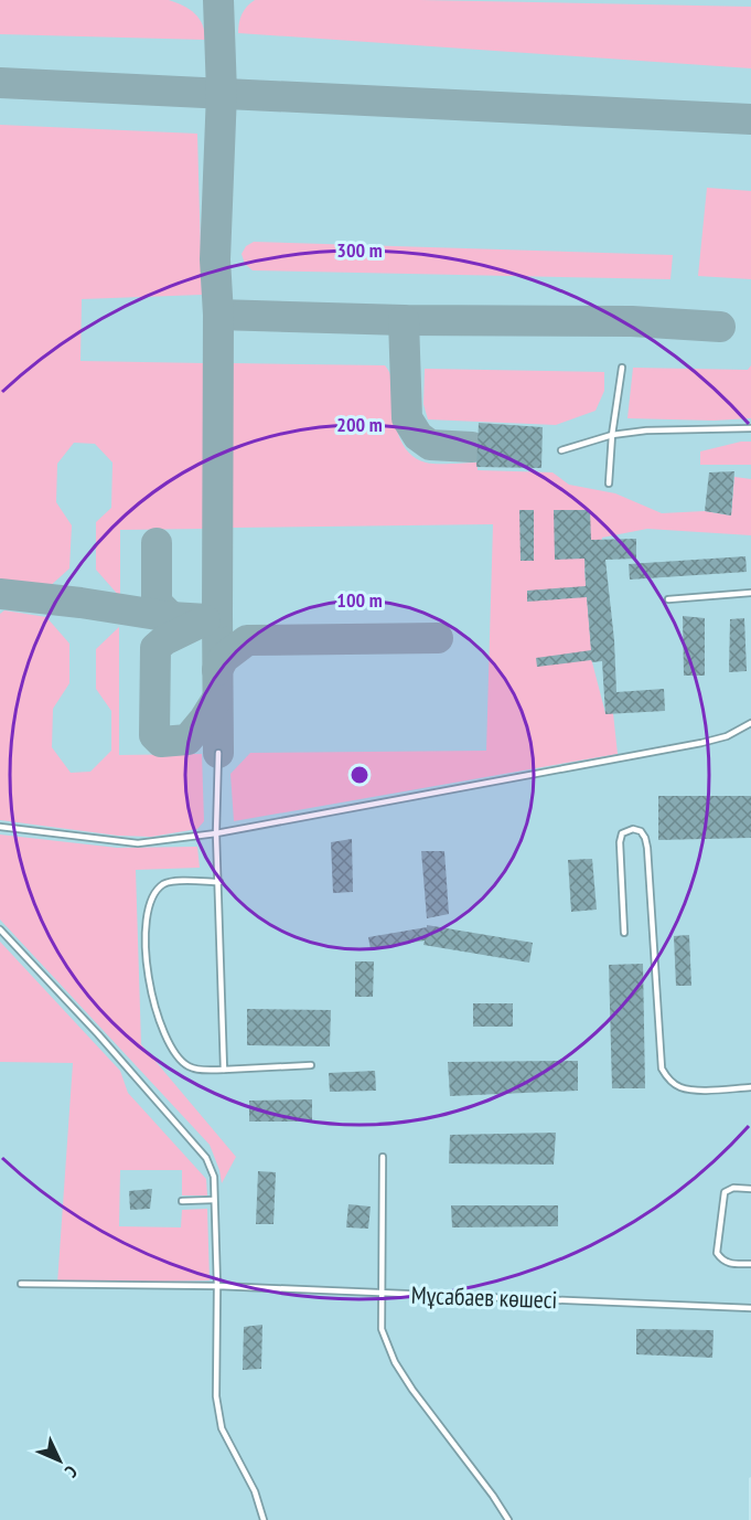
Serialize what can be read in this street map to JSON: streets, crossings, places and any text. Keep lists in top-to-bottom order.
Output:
{
  "streets": {
    "lane": ["Мұсабаев көшесі"]
  },
  "north": "bottom right",
  "rings": ["300 m", "200 m", "100 m"]
}
